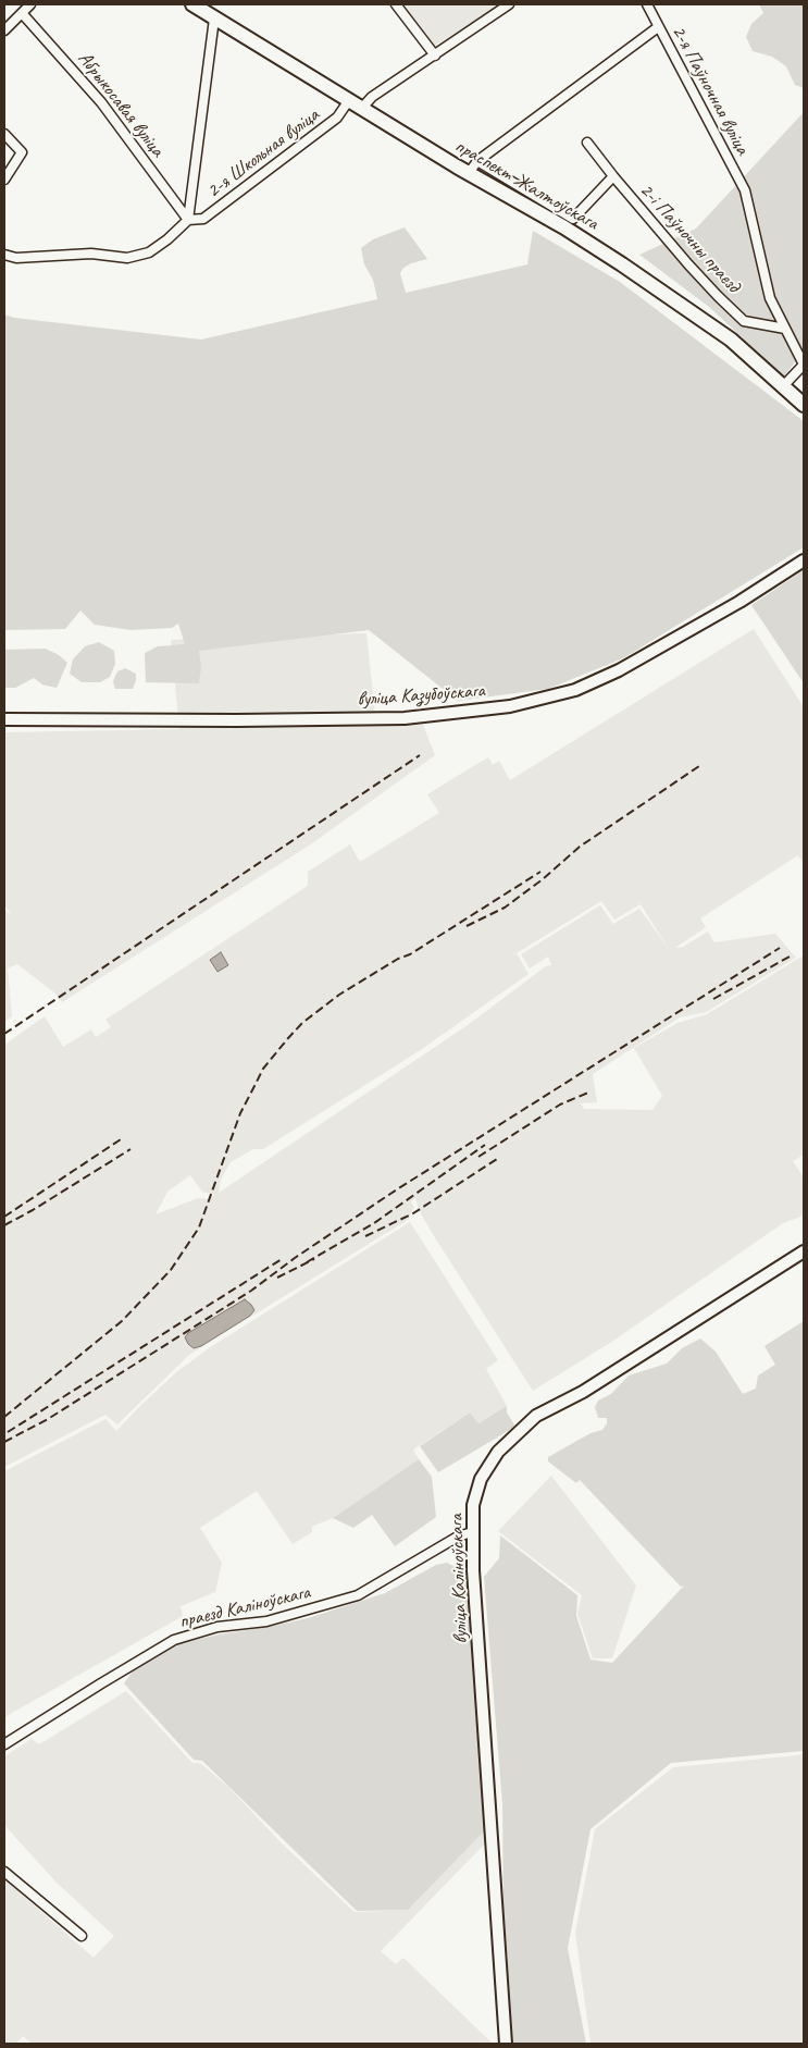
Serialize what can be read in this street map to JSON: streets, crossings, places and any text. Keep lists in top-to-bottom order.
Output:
{
  "streets": {
    "main road": ["праспект Жалтоўскага"],
    "street": [
      "2-я Паўночная вуліца",
      "Абрыкосавая вуліца",
      "2-я Школьная вуліца",
      "2-і Паўночны праезд",
      "вуліца Казубоўскага",
      "вуліца Каліноўскага",
      "праезд Каліноўскага"
    ]
  },
  "crossings": [
    ["2-я Паўночная вуліца", "2-і Паўночны праезд"],
    ["Абрыкосавая вуліца", "2-я Школьная вуліца"],
    ["Абрыкосавая вуліца", "праспект Жалтоўскага"],
    ["2-я Школьная вуліца", "праспект Жалтоўскага"],
    ["вуліца Каліноўскага", "праезд Каліноўскага"]
  ]
}
